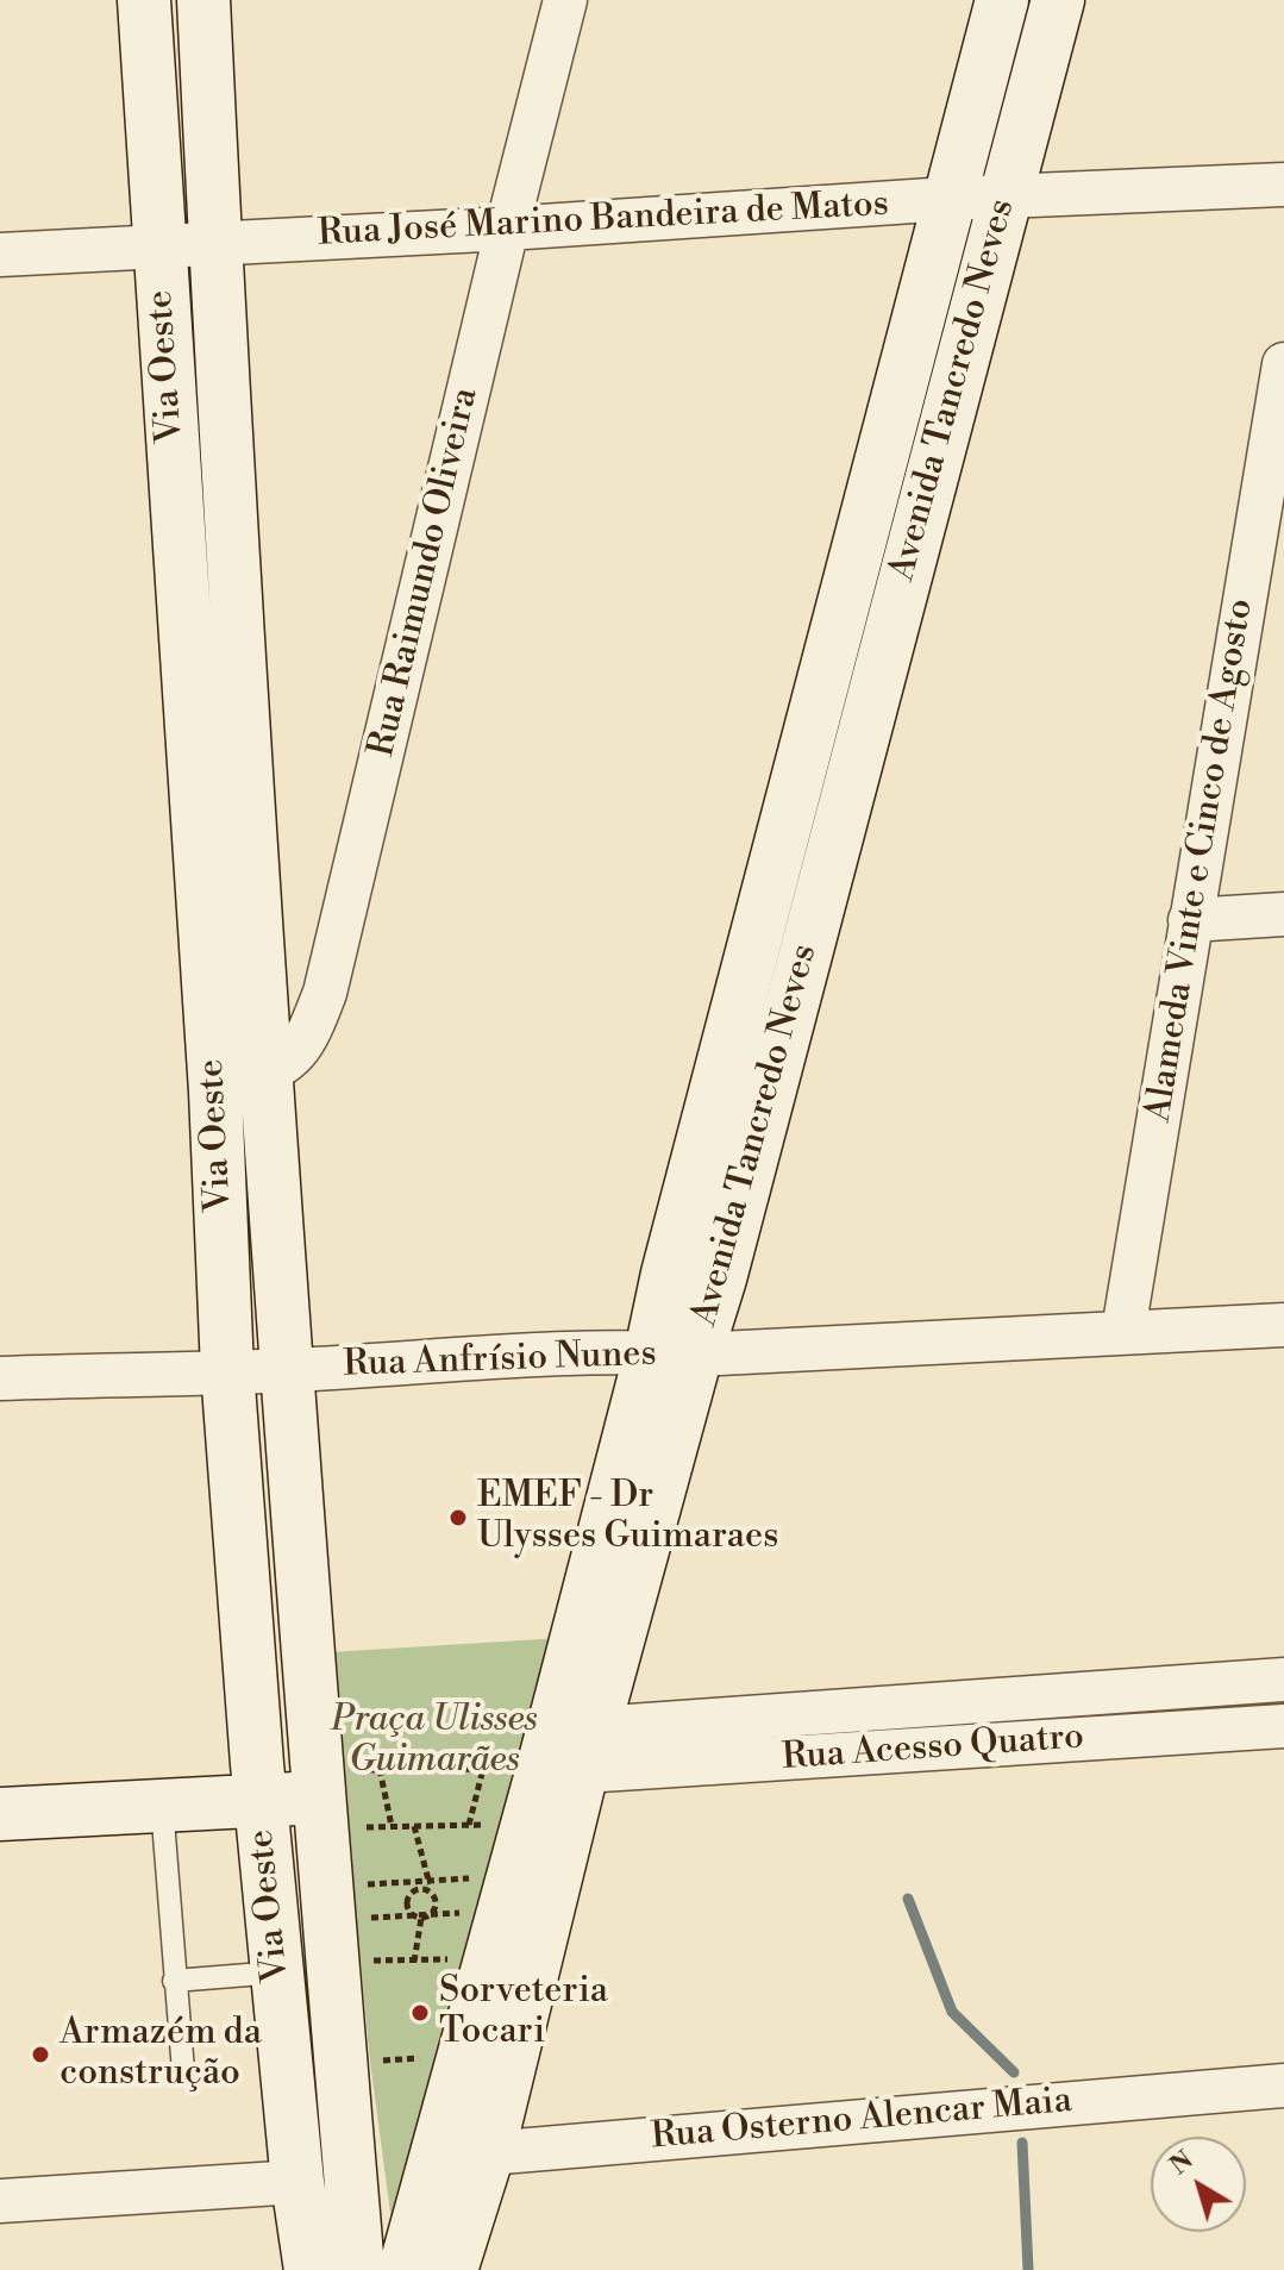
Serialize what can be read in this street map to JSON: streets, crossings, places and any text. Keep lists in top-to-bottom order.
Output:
{
  "streets": {
    "street": [
      "Rua José Marino Bandeira de Matos",
      "Via Oeste",
      "Avenida Tancredo Neves",
      "Rua Raimundo Oliveira",
      "Alameda Vinte e Cinco de Agosto",
      "Rua Anfrísio Nunes",
      "Rua Acesso Quatro",
      "Rua Osterno Alencar Maia"
    ]
  },
  "crossings": [
    ["Rua José Marino Bandeira de Matos", "Via Oeste"],
    ["Rua José Marino Bandeira de Matos", "Avenida Tancredo Neves"],
    ["Rua José Marino Bandeira de Matos", "Rua Raimundo Oliveira"],
    ["Via Oeste", "Rua Raimundo Oliveira"],
    ["Via Oeste", "Rua Anfrísio Nunes"],
    ["Avenida Tancredo Neves", "Rua Anfrísio Nunes"],
    ["Avenida Tancredo Neves", "Rua Acesso Quatro"],
    ["Avenida Tancredo Neves", "Rua Osterno Alencar Maia"],
    ["Alameda Vinte e Cinco de Agosto", "Rua Anfrísio Nunes"]
  ],
  "parks": ["Praça Ulisses Guimarães"],
  "places": ["EMEF - Dr Ulysses Guimaraes", "Sorveteria Tocari", "Armazém da construção"],
  "north": "top left"
}
